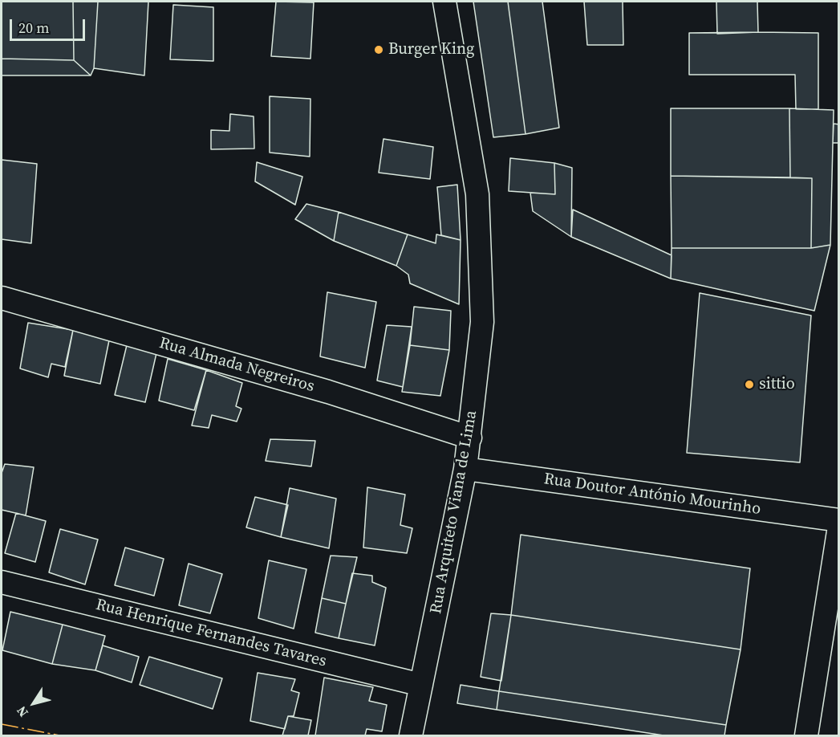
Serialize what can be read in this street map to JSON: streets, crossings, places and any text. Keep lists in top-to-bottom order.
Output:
{
  "streets": {
    "street": [
      "Rua Almada Negreiros",
      "Rua Doutor António Mourinho",
      "Rua Arquiteto Viana de Lima",
      "Rua Henrique Fernandes Tavares"
    ]
  },
  "crossings": [
    ["Rua Almada Negreiros", "Rua Arquiteto Viana de Lima"],
    ["Rua Doutor António Mourinho", "Rua Arquiteto Viana de Lima"],
    ["Rua Arquiteto Viana de Lima", "Rua Henrique Fernandes Tavares"]
  ],
  "places": ["Burger King", "sittio"],
  "scale_bar": "20 m",
  "north": "bottom left"
}
